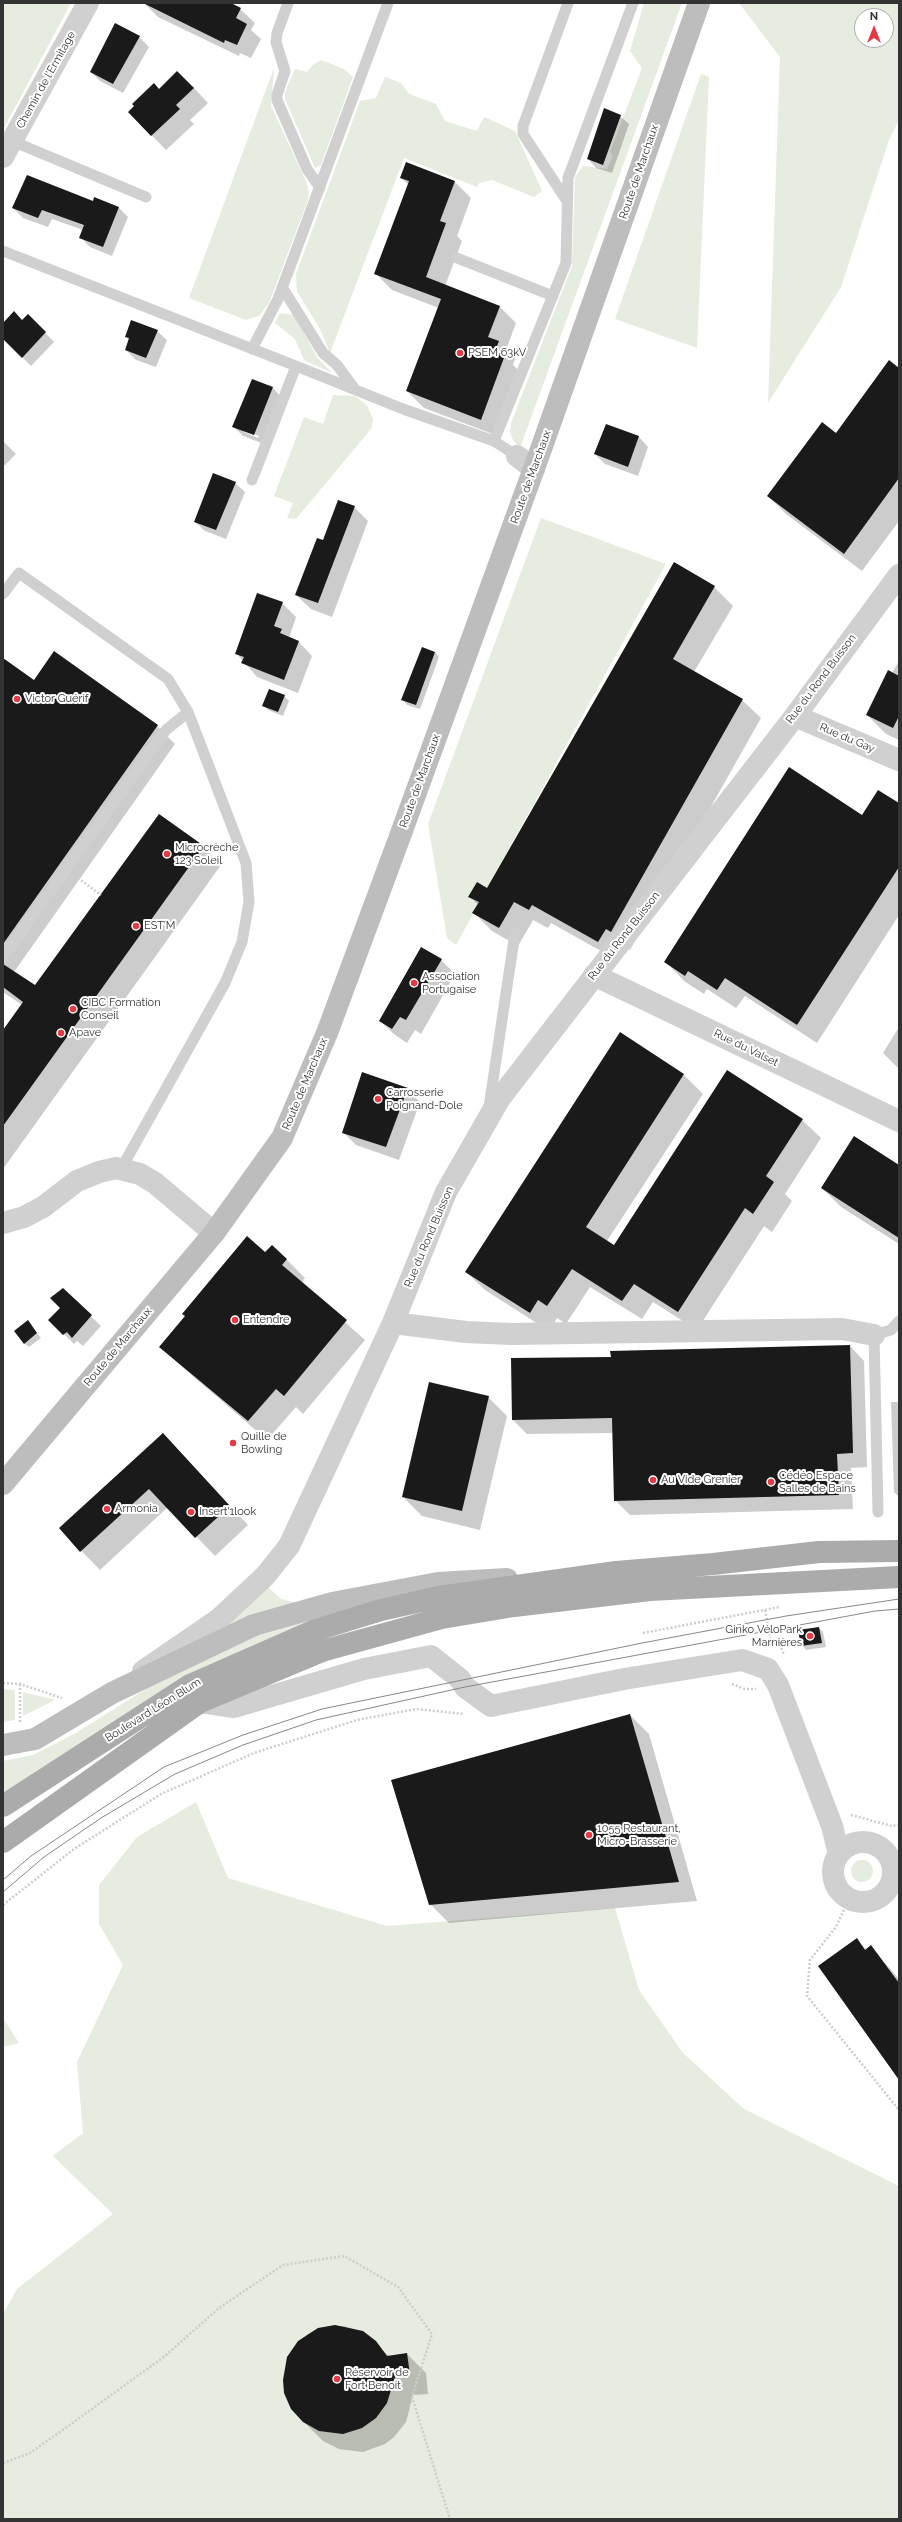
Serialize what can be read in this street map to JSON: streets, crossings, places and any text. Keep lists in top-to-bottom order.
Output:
{
  "streets": {
    "main road": ["Route de Marchaux", "Boulevard Léon Blum"],
    "street": [
      "Chemin de l'Ermitage",
      "Rue du Rond Buisson",
      "Rue du Gay",
      "Rue du Valset"
    ]
  },
  "crossings": [
    ["Rue du Rond Buisson", "Rue du Gay"],
    ["Rue du Rond Buisson", "Rue du Valset"]
  ],
  "places": [
    "PSEM 63kV",
    "Victor Guérif",
    "Microcrèche 123 Soleil",
    "EST’M",
    "Association Portugaise",
    "CIBC Formation Conseil",
    "Apave",
    "Carrosserie Poignand-Dole",
    "Entendre",
    "Quille de Bowling",
    "Au Vide Grenier",
    "Cédéo Espace Salles de Bains",
    "Armonia",
    "Insert'1look",
    "Ginko VéloPark Marnières",
    "1055 Restaurant, Micro-Brasserie",
    "Réservoir de Fort Benoit"
  ],
  "north": "top"
}
